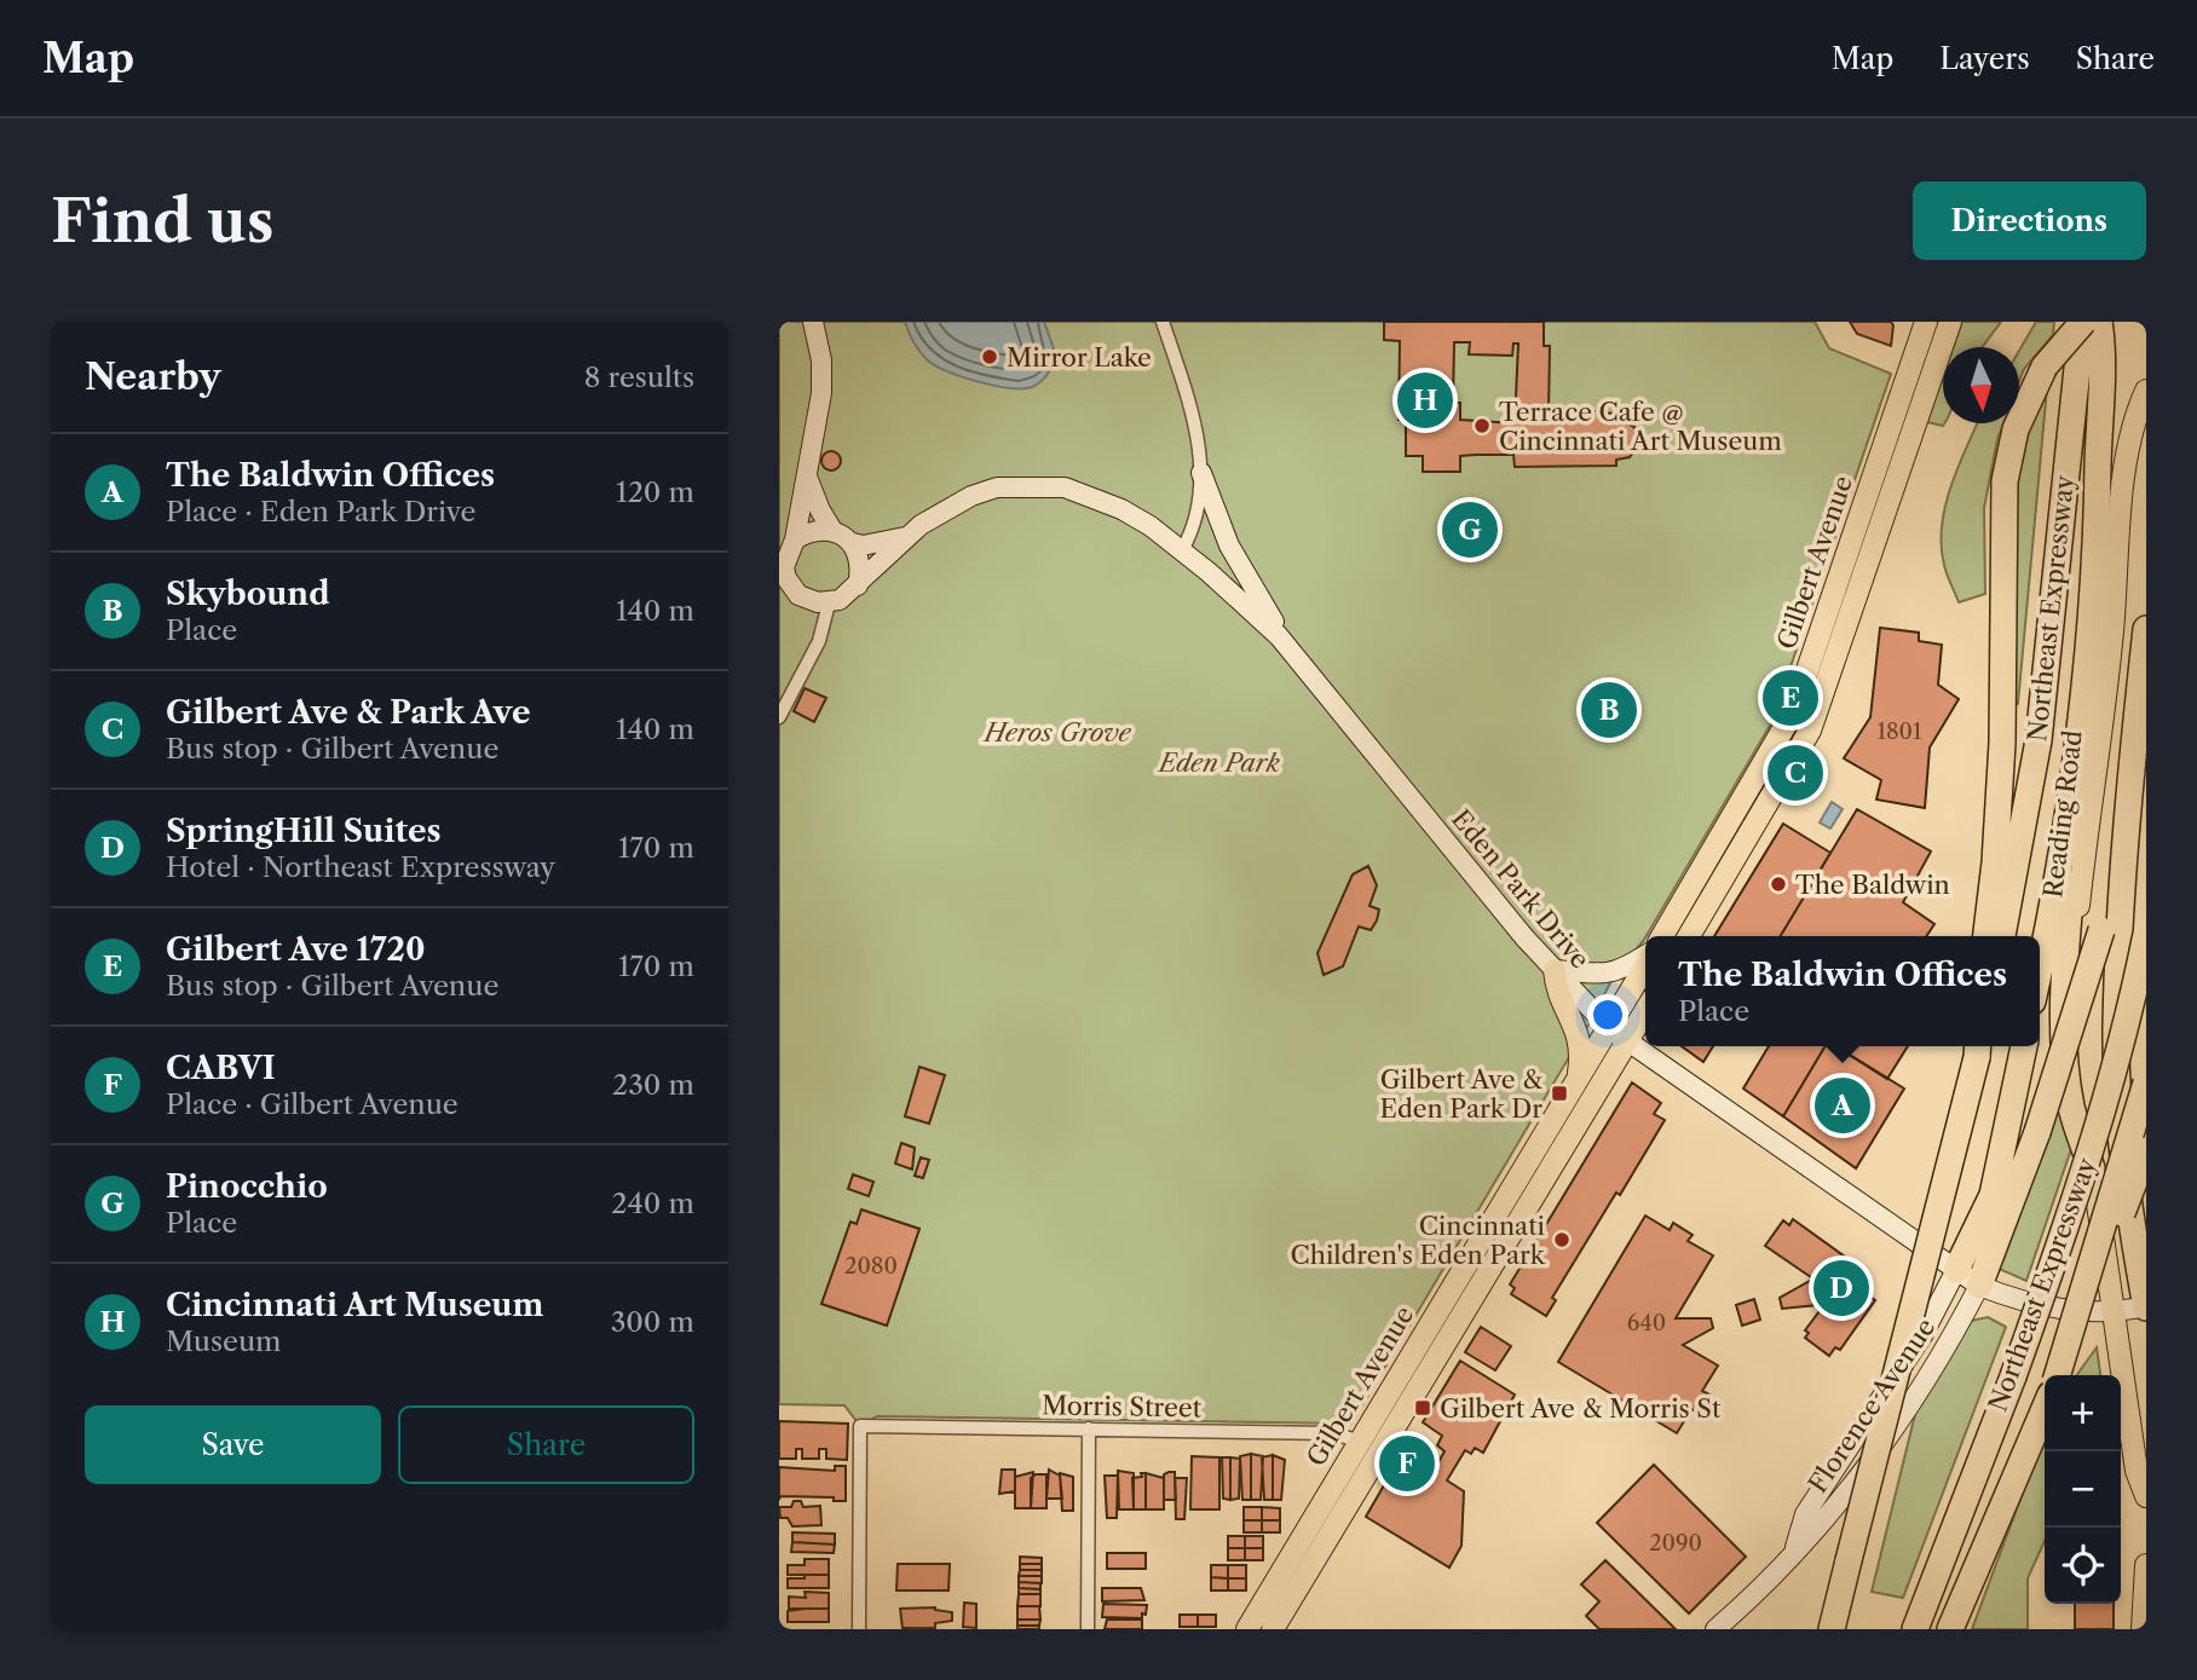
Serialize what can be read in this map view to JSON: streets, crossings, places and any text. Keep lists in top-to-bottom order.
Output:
{
  "streets": {
    "highway": ["Northeast Expressway"],
    "main road": ["Gilbert Avenue", "Reading Road"],
    "street": ["Eden Park Drive", "Florence Avenue", "Morris Street"]
  },
  "crossings": [
    ["Gilbert Avenue", "Eden Park Drive"],
    ["Gilbert Avenue", "Morris Street"],
    ["Reading Road", "Eden Park Drive"],
    ["Eden Park Drive", "Florence Avenue"]
  ],
  "parks": ["Heros Grove", "Eden Park"],
  "places": {
    "other": [
      "Mirror Lake",
      "Terrace Cafe @ Cincinnati Art Museum",
      "The Baldwin",
      "Cincinnati Children's Eden Park"
    ],
    "transit": ["Gilbert Ave & Eden Park Dr", "Gilbert Ave & Morris St"]
  },
  "house_numbers": [
    "1801",
    "2080",
    "640",
    "2090"
  ],
  "north": "bottom",
  "page": {
    "header": "Map",
    "nav": ["Map", "Layers", "Share"],
    "buttons": [
      "Directions",
      ["Save", "Share"]
    ],
    "title": "Find us",
    "heading": ["Nearby", "8 results"],
    "pins": [
      "H",
      "G",
      "E",
      "B",
      "C",
      "A",
      "D",
      "F"
    ],
    "list": [
      {
        "mark": "A",
        "name": "The Baldwin Offices",
        "note": "Place · Eden Park Drive",
        "value": "120 m"
      },
      {
        "mark": "B",
        "name": "Skybound",
        "note": "Place",
        "value": "140 m"
      },
      {
        "mark": "C",
        "name": "Gilbert Ave & Park Ave",
        "note": "Bus stop · Gilbert Avenue",
        "value": "140 m"
      },
      {
        "mark": "D",
        "name": "SpringHill Suites",
        "note": "Hotel · Northeast Expressway",
        "value": "170 m"
      },
      {
        "mark": "E",
        "name": "Gilbert Ave 1720",
        "note": "Bus stop · Gilbert Avenue",
        "value": "170 m"
      },
      {
        "mark": "F",
        "name": "CABVI",
        "note": "Place · Gilbert Avenue",
        "value": "230 m"
      },
      {
        "mark": "G",
        "name": "Pinocchio",
        "note": "Place",
        "value": "240 m"
      },
      {
        "mark": "H",
        "name": "Cincinnati Art Museum",
        "note": "Museum",
        "value": "300 m"
      }
    ],
    "popup": ["The Baldwin Offices", "Place"],
    "map_buttons": ["+", "−"]
  }
}
